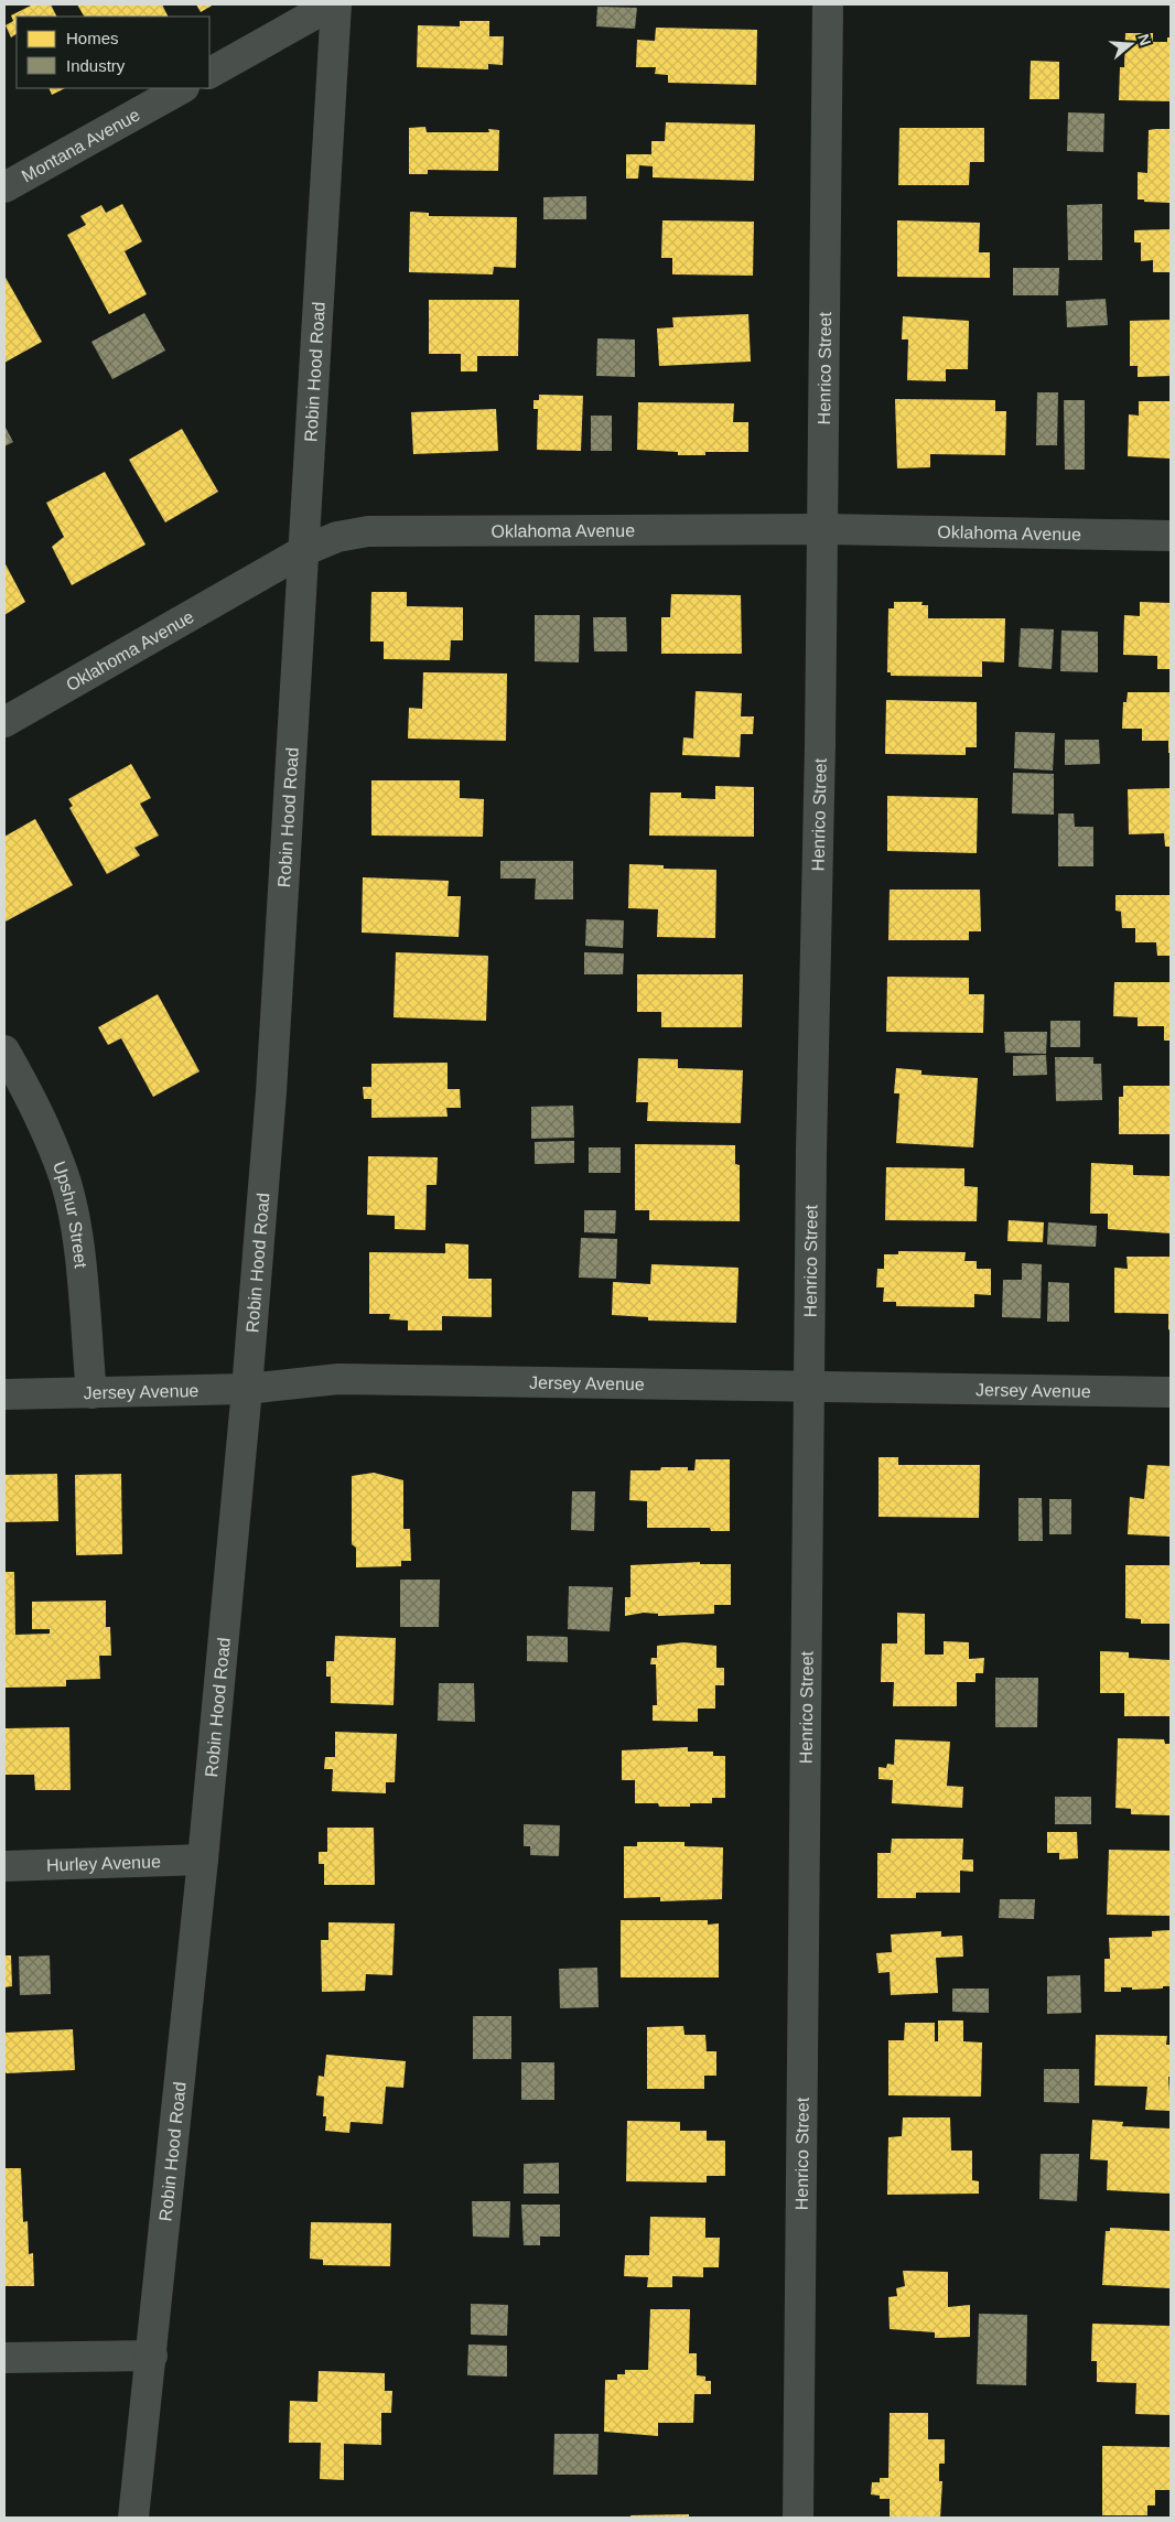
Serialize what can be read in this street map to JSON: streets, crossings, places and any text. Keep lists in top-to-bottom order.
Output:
{
  "streets": {
    "street": [
      "Montana Avenue",
      "Henrico Street",
      "Robin Hood Road",
      "Oklahoma Avenue",
      "Upshur Street",
      "Jersey Avenue",
      "Hurley Avenue"
    ]
  },
  "crossings": [
    ["Henrico Street", "Oklahoma Avenue"],
    ["Henrico Street", "Jersey Avenue"],
    ["Robin Hood Road", "Oklahoma Avenue"],
    ["Robin Hood Road", "Jersey Avenue"],
    ["Robin Hood Road", "Hurley Avenue"],
    ["Upshur Street", "Jersey Avenue"]
  ],
  "legend": ["Homes", "Industry"],
  "north": "right"
}
